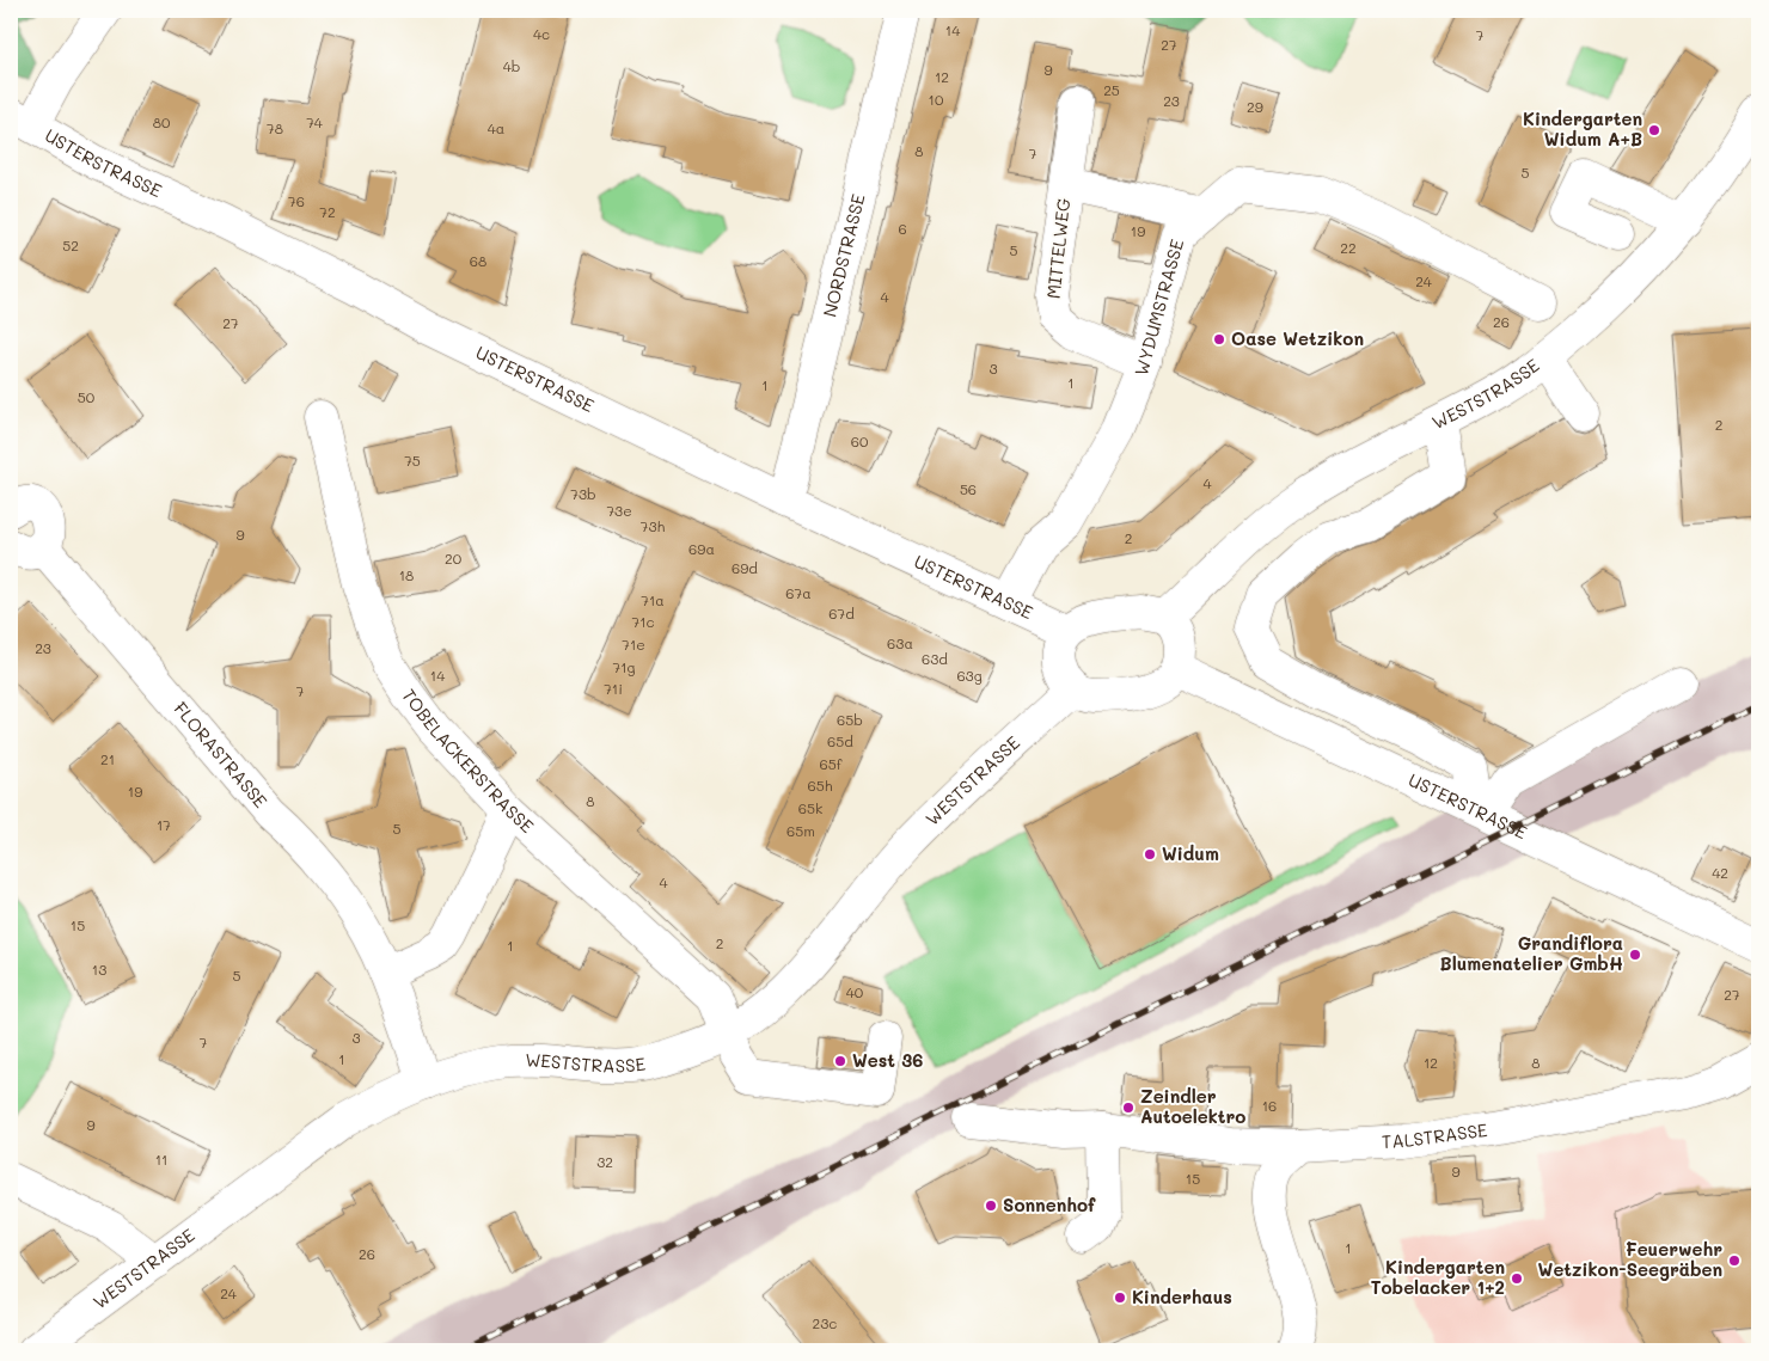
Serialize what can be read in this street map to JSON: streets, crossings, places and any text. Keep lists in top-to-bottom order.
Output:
{
  "streets": {
    "street": [
      "USTERSTRASSE",
      "MITTELWEG",
      "NORDSTRASSE",
      "WYDUMSTRASSE",
      "WESTSTRASSE",
      "FLORASTRASSE",
      "TOBELACKERSTRASSE",
      "TALSTRASSE"
    ]
  },
  "crossings": [
    ["USTERSTRASSE", "NORDSTRASSE"],
    ["USTERSTRASSE", "WYDUMSTRASSE"],
    ["USTERSTRASSE", "WESTSTRASSE"],
    ["MITTELWEG", "WYDUMSTRASSE"],
    ["WESTSTRASSE", "FLORASTRASSE"],
    ["WESTSTRASSE", "TOBELACKERSTRASSE"]
  ],
  "places": [
    "Kindergarten Widum A+B",
    "Oase Wetzikon",
    "Widum",
    "Grandiflora Blumenatelier GmbH",
    "West 36",
    "Zeindler Autoelektro",
    "Sonnenhof",
    "Feuerwehr Wetzikon-Seegräben",
    "Kindergarten Tobelacker 1+2",
    "Kinderhaus"
  ],
  "house_numbers": [
    "14",
    "4c",
    "7",
    "27",
    "4b",
    "9",
    "12",
    "25",
    "10",
    "23",
    "29",
    "80",
    "74",
    "78",
    "4a",
    "8",
    "7",
    "5",
    "76",
    "72",
    "6",
    "19",
    "52",
    "22",
    "5",
    "68",
    "24",
    "4",
    "26",
    "27",
    "3",
    "1",
    "1",
    "50",
    "2",
    "60",
    "75",
    "4",
    "56",
    "73b",
    "73e",
    "73h",
    "9",
    "2",
    "69a",
    "20",
    "69d",
    "18",
    "67a",
    "71a",
    "67d",
    "71c",
    "63a",
    "71e",
    "23",
    "63d",
    "71g",
    "14",
    "63g",
    "71i",
    "7",
    "65b",
    "65d",
    "21",
    "65f",
    "65h",
    "19",
    "8",
    "65k",
    "17",
    "5",
    "65m",
    "42",
    "4",
    "15",
    "2",
    "1",
    "13",
    "5",
    "40",
    "27",
    "3",
    "7",
    "1",
    "12",
    "8",
    "16",
    "9",
    "11",
    "32",
    "9",
    "15",
    "1",
    "26",
    "24",
    "23c"
  ]
}
